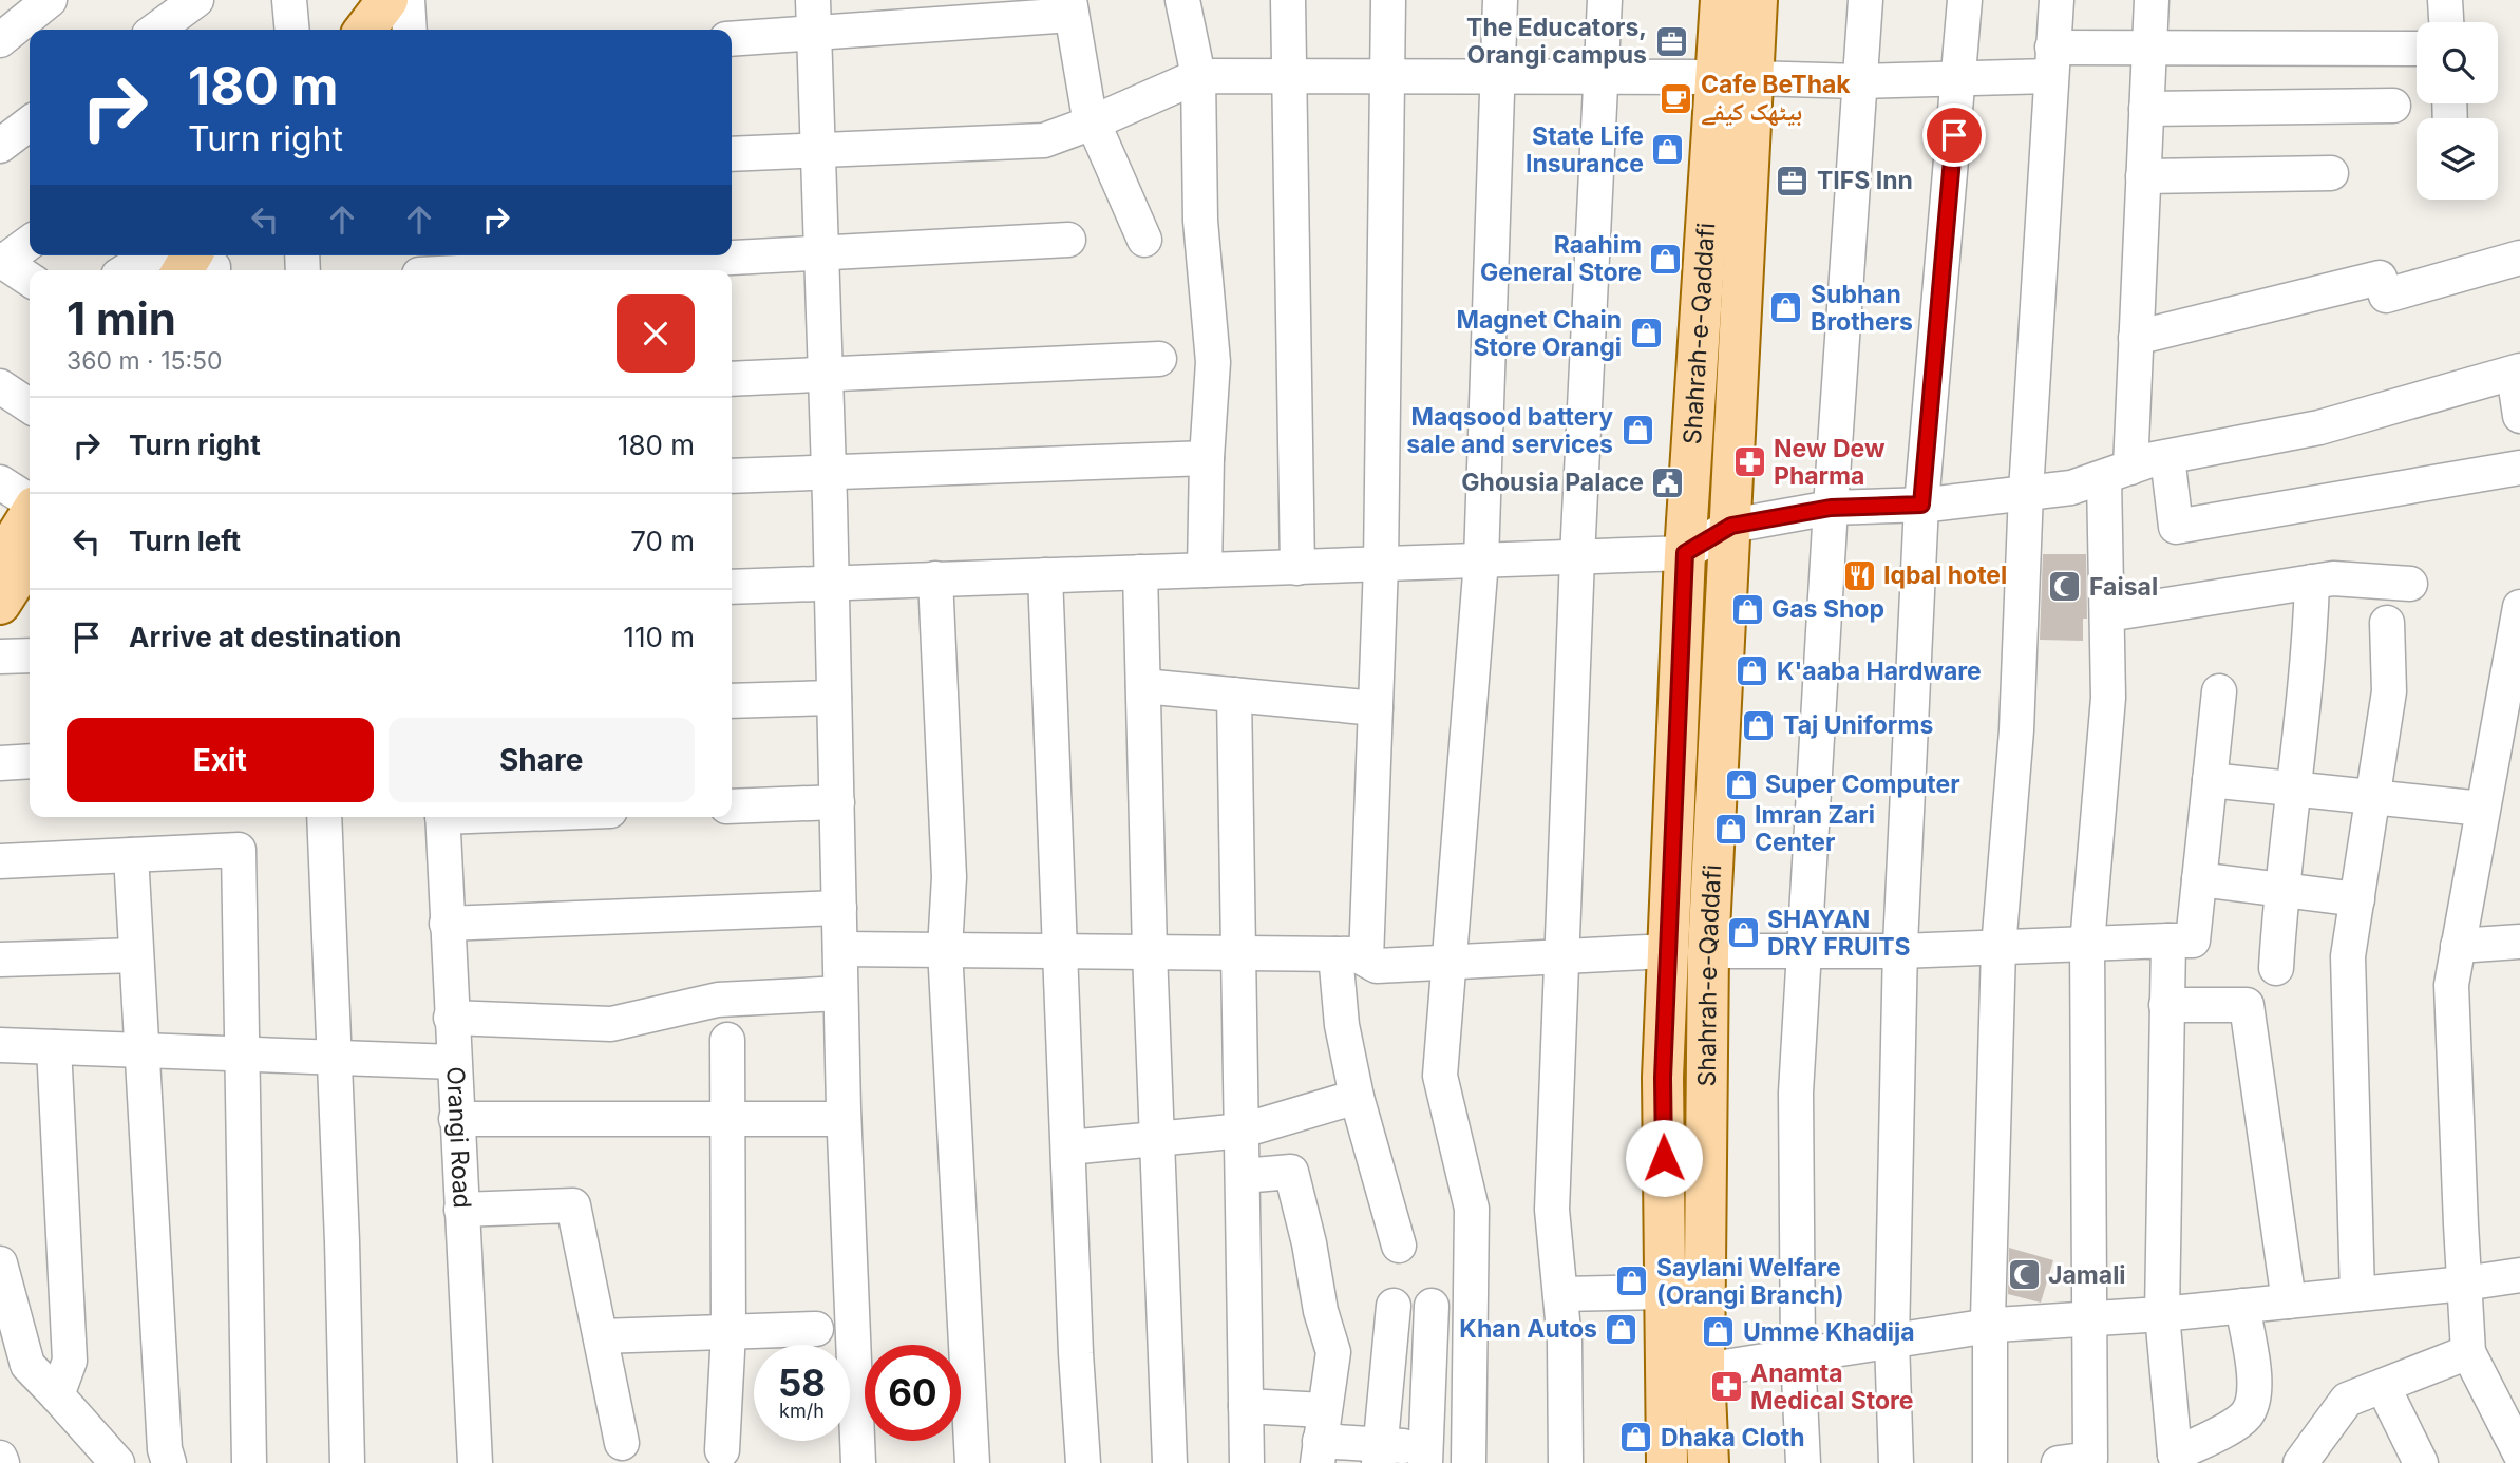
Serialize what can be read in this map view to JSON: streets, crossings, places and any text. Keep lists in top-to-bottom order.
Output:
{
  "streets": {
    "main road": ["Shahrah-e-Qaddafi"],
    "street": ["Orangi Road"]
  },
  "places": {
    "office": ["The Educators, Orangi campus", "TIFS Inn"],
    "cafe": ["Cafe BeThak بیٹھک کیفے"],
    "shop": [
      "State Life Insurance",
      "Raahim General Store",
      "Subhan Brothers",
      "Magnet Chain Store Orangi",
      "Maqsood battery sale and services",
      "Gas Shop",
      "K'aaba Hardware",
      "Taj Uniforms",
      "Super Computer",
      "Imran Zari Center",
      "SHAYAN DRY FRUITS",
      "Saylani Welfare (Orangi Branch)",
      "Khan Autos",
      "Umme Khadija",
      "Dhaka Cloth"
    ],
    "pharmacy": ["New Dew Pharma", "Anamta Medical Store"],
    "public building": ["Ghousia Palace"],
    "restaurant": ["Iqbal hotel"],
    "mosque": ["Faisal", "Jamali"]
  },
  "page": {
    "turn": ["180 m", "Turn right"],
    "heading": ["1 min", "360 m · 15:50"],
    "list": [
      {
        "name": "Turn right",
        "value": "180 m"
      },
      {
        "name": "Turn left",
        "value": "70 m"
      },
      {
        "name": "Arrive at destination",
        "value": "110 m"
      }
    ],
    "buttons": ["Exit", "Share"],
    "speed": "58 km/h",
    "limit": "60"
  }
}
